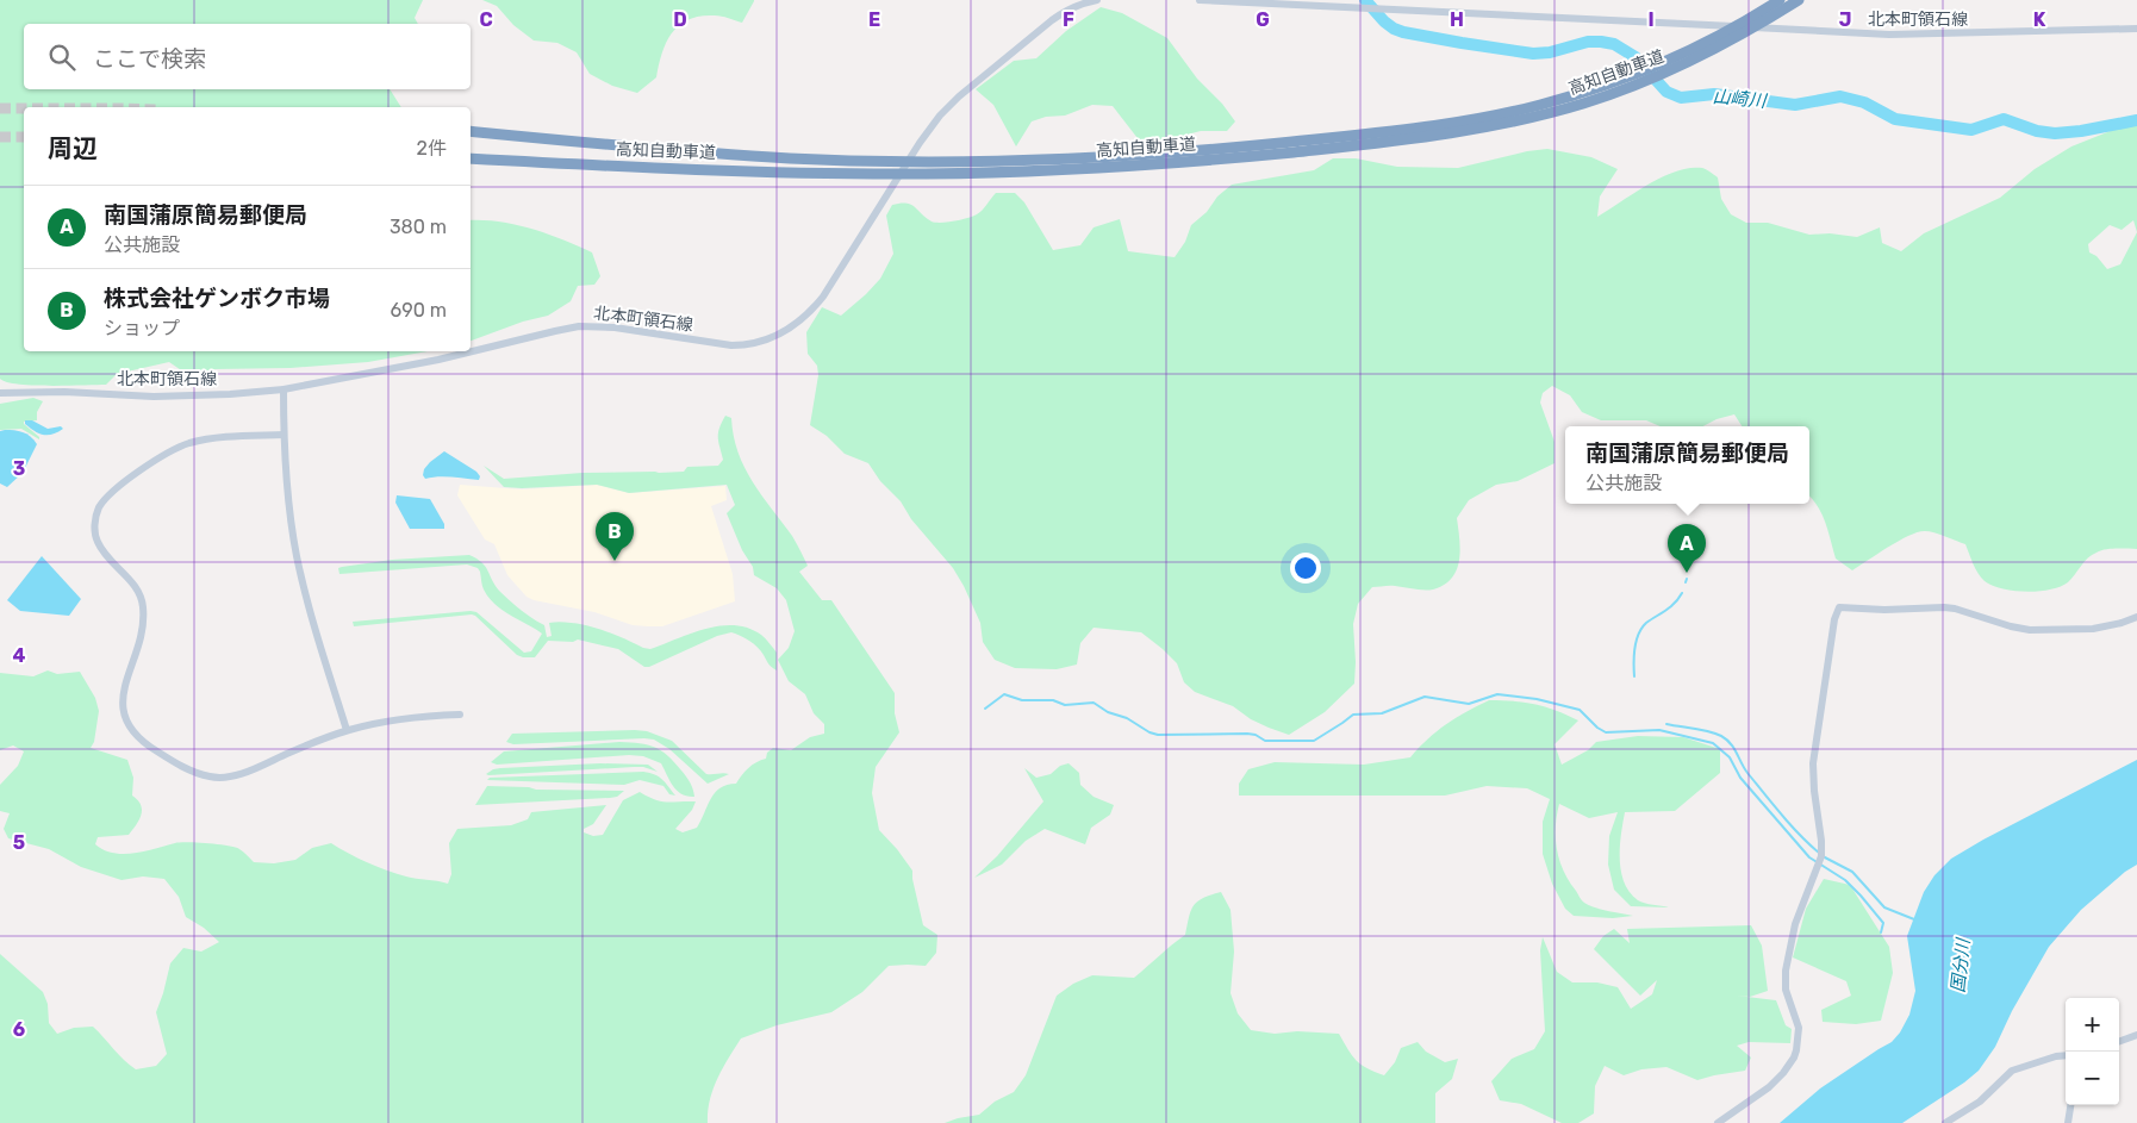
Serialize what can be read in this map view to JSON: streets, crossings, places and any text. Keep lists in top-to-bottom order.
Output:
{
  "streets": {
    "highway": ["高知自動車道"],
    "main road": ["北本町領石線"]
  },
  "water": ["山崎川", "国分川"],
  "page": {
    "search": "ここで検索",
    "heading": ["周辺", "2件"],
    "list": [
      {
        "mark": "A",
        "name": "南国蒲原簡易郵便局",
        "note": "公共施設",
        "value": "380 m"
      },
      {
        "mark": "B",
        "name": "株式会社ゲンボク市場",
        "note": "ショップ",
        "value": "690 m"
      }
    ],
    "popup": ["南国蒲原簡易郵便局", "公共施設"],
    "pins": ["B", "A"],
    "map_buttons": ["+", "−"]
  },
  "grid": {
    "columns": [
      "C",
      "D",
      "E",
      "F",
      "G",
      "H",
      "I",
      "J",
      "K"
    ],
    "rows": [
      "3",
      "4",
      "5",
      "6"
    ]
  }
}
